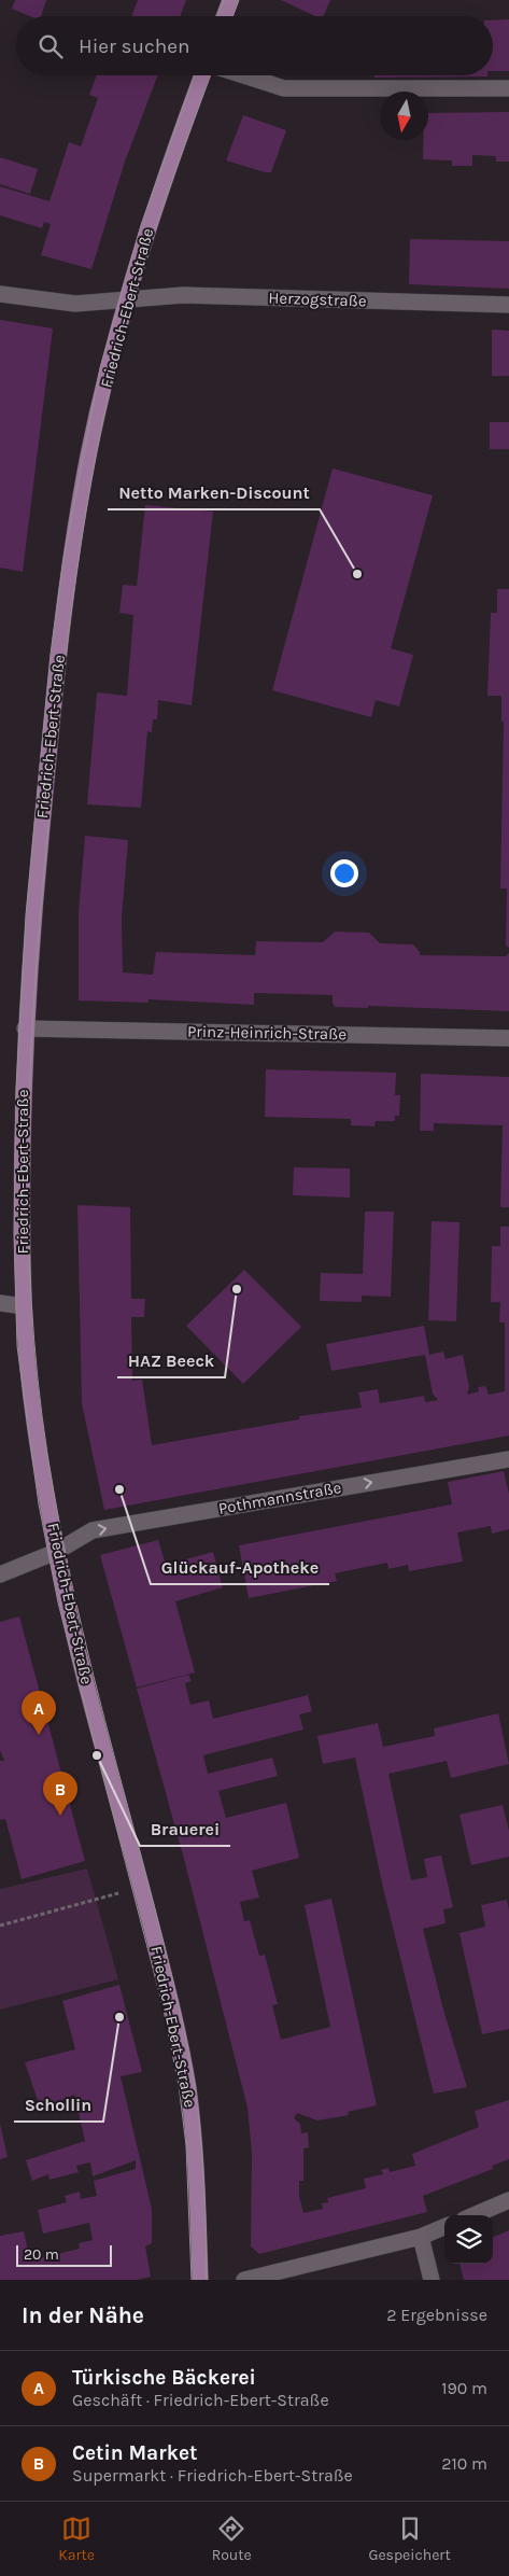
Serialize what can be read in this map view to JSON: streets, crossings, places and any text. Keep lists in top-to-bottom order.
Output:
{
  "streets": {
    "main road": ["Friedrich-Ebert-Straße"],
    "street": ["Herzogstraße", "Prinz-Heinrich-Straße", "Pothmannstraße"]
  },
  "crossings": [
    ["Herzogstraße", "Friedrich-Ebert-Straße"],
    ["Friedrich-Ebert-Straße", "Prinz-Heinrich-Straße"],
    ["Friedrich-Ebert-Straße", "Pothmannstraße"]
  ],
  "one_way": ["Pothmannstraße"],
  "places": [
    "Netto Marken-Discount",
    "HAZ Beeck",
    "Glückauf-Apotheke",
    "Brauerei",
    "Schollin"
  ],
  "scale_bar": "20 m",
  "north": "bottom",
  "page": {
    "search": "Hier suchen",
    "pins": ["A", "B"],
    "scale": "20 m",
    "heading": ["In der Nähe", "2 Ergebnisse"],
    "list": [
      {
        "mark": "A",
        "name": "Türkische Bäckerei",
        "note": "Geschäft · Friedrich-Ebert-Straße",
        "value": "190 m"
      },
      {
        "mark": "B",
        "name": "Cetin Market",
        "note": "Supermarkt · Friedrich-Ebert-Straße",
        "value": "210 m"
      }
    ],
    "nav": ["Karte", "Route", "Gespeichert"]
  }
}
